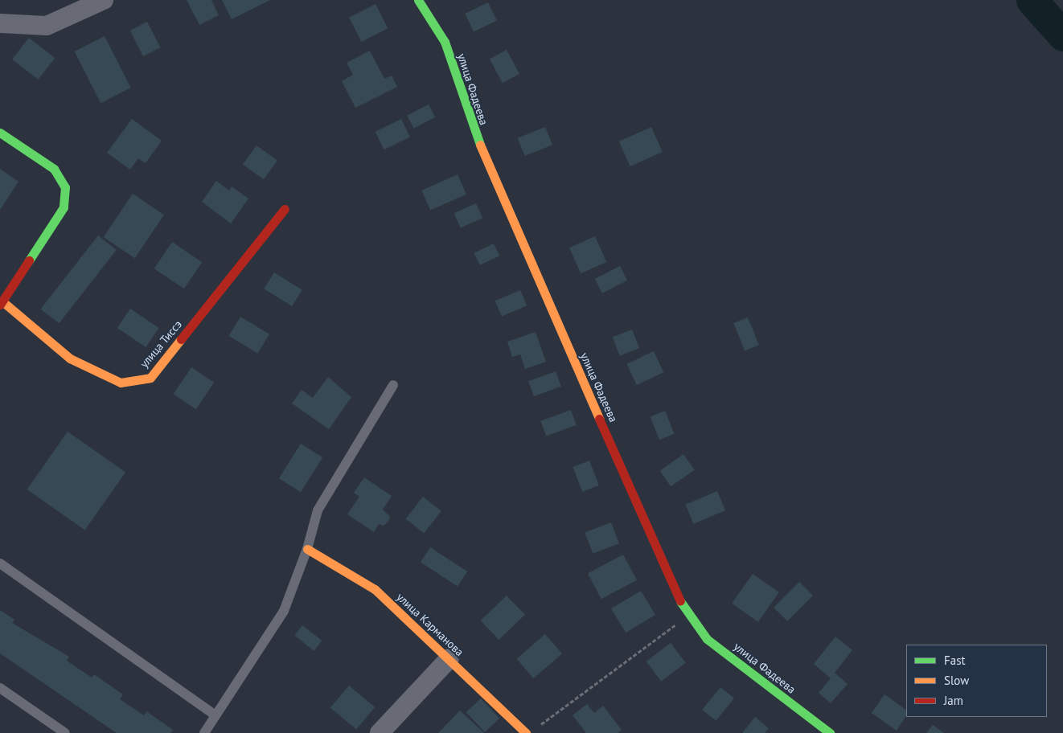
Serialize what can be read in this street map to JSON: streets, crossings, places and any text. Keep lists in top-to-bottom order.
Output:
{
  "streets": {
    "street": ["улица Фадеева", "улица Тиссэ", "улица Карманова"]
  },
  "legend": ["Fast", "Slow", "Jam"]
}
